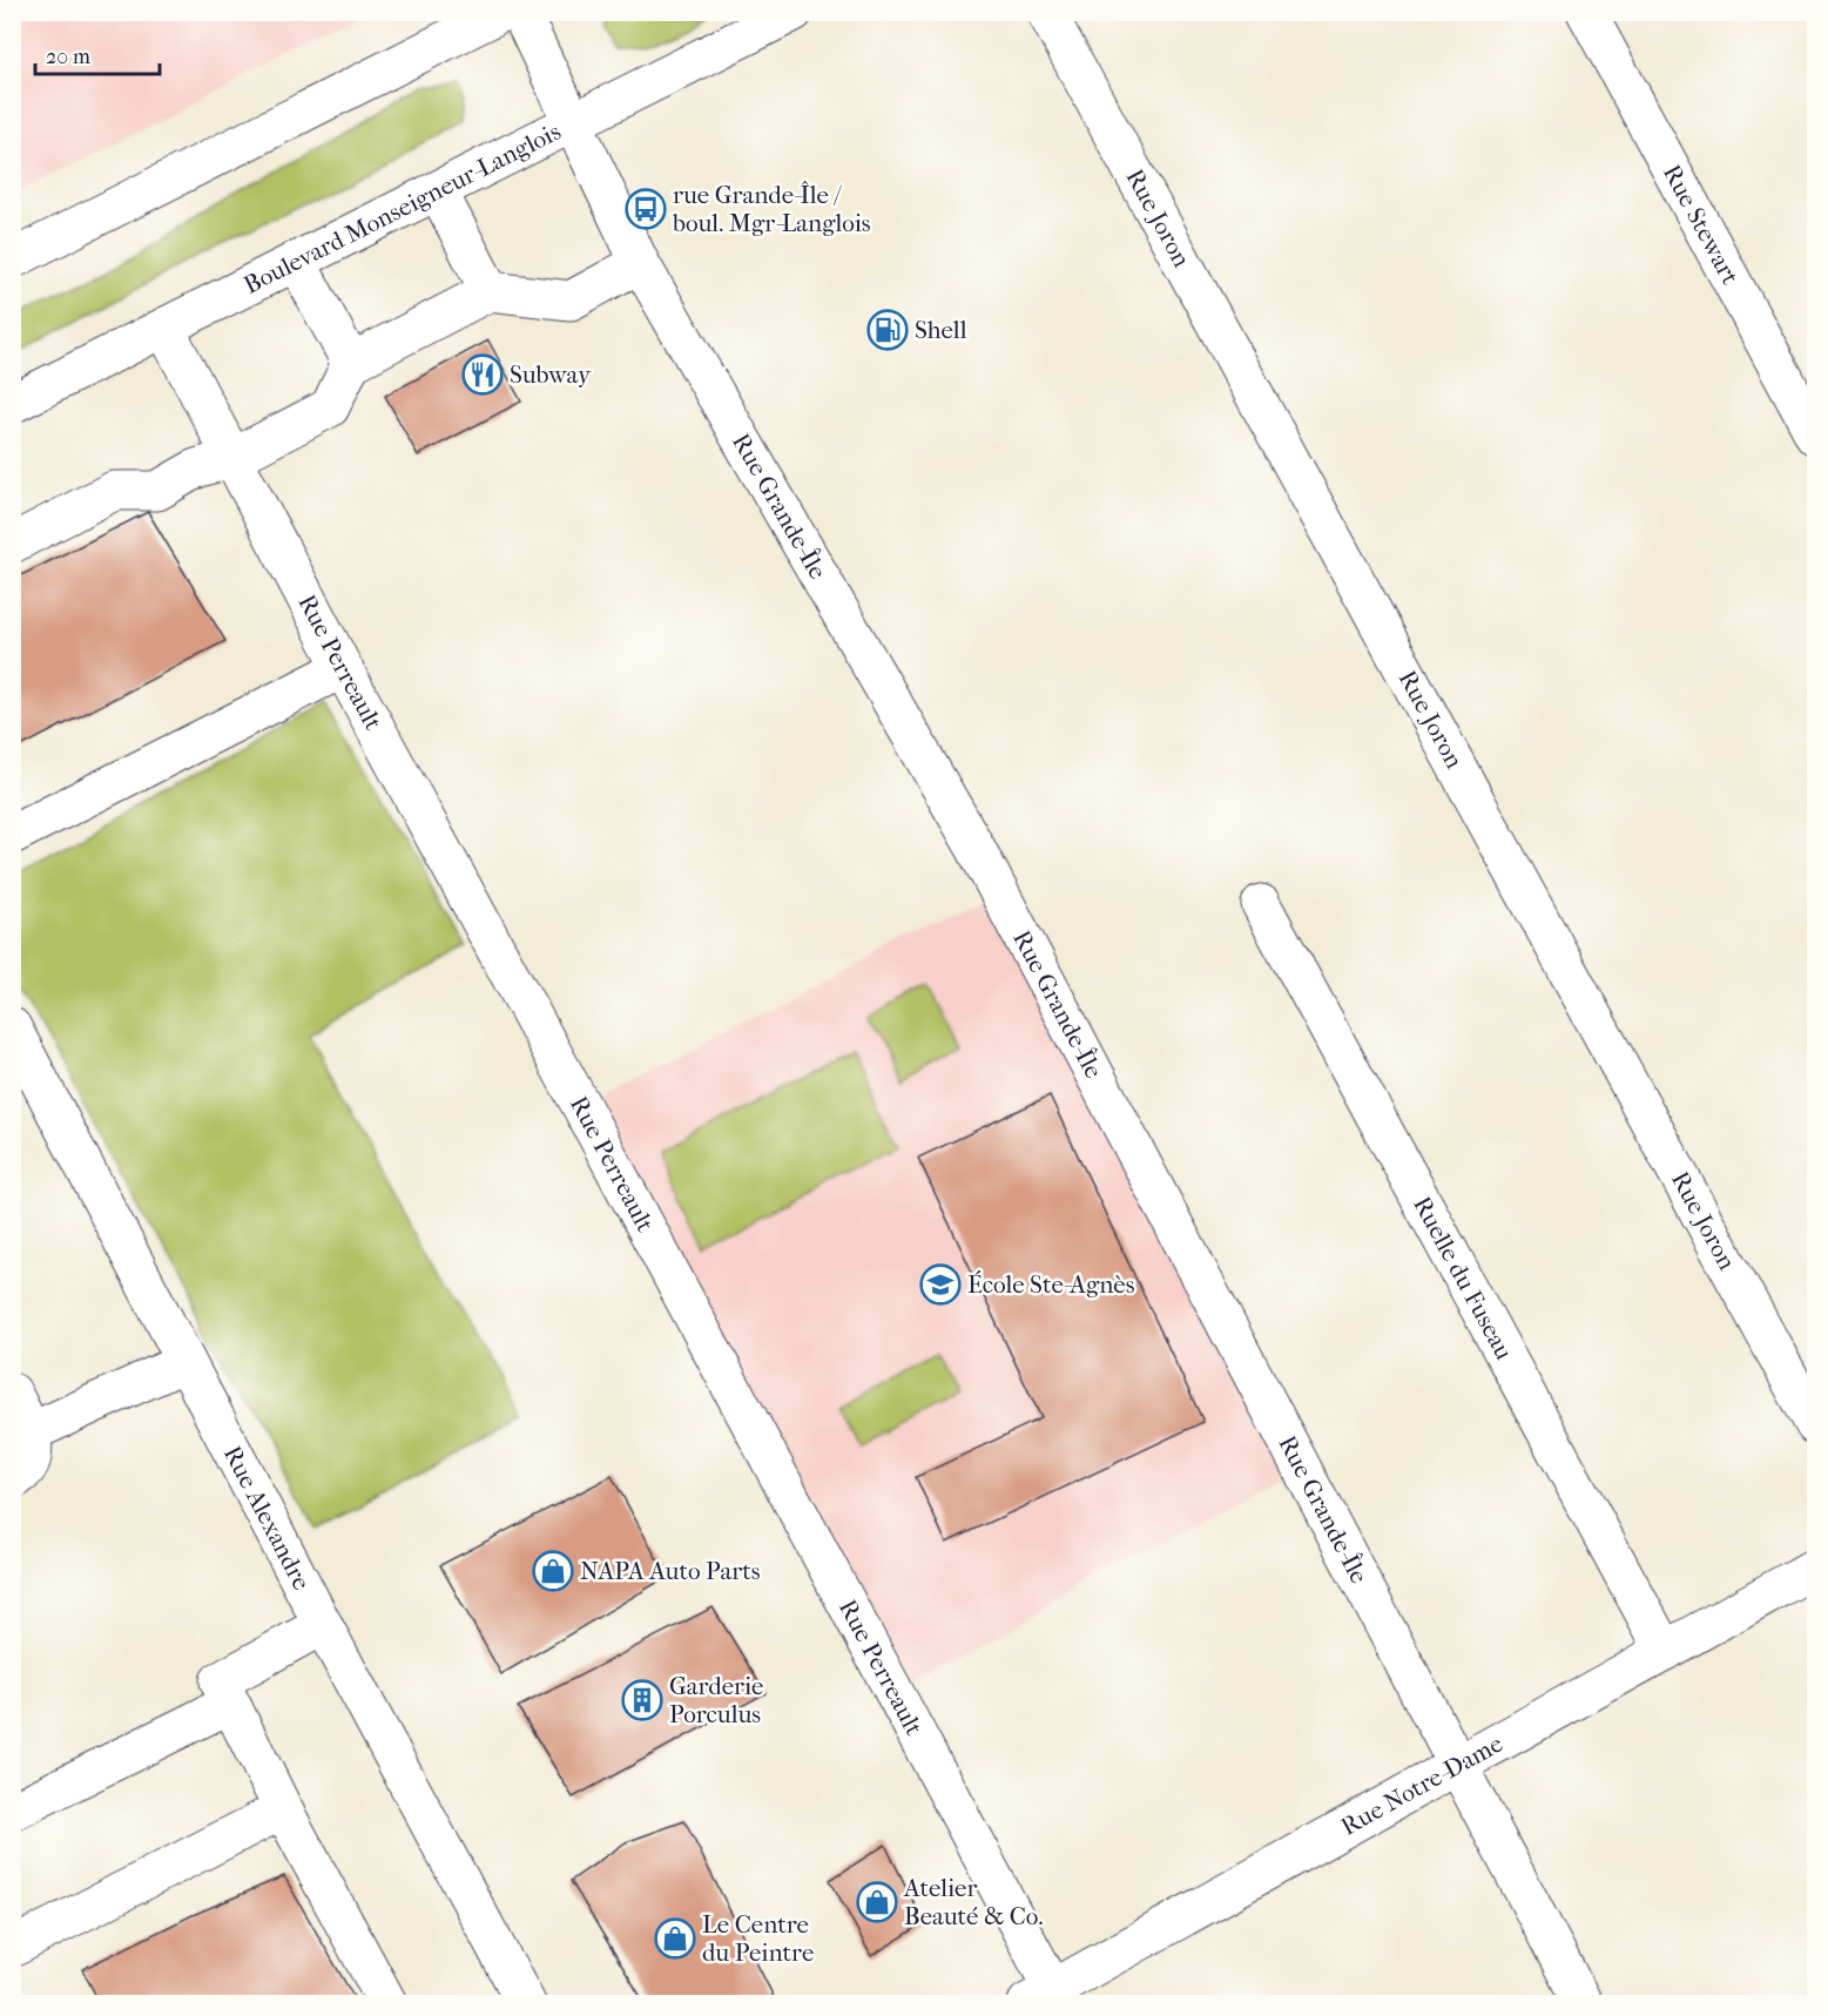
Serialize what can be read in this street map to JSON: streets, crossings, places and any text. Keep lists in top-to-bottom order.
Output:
{
  "streets": {
    "main road": [
      "Boulevard Monseigneur-Langlois",
      "Rue Joron",
      "Rue Stewart",
      "Rue Grande-Île",
      "Rue Perreault",
      "Ruelle du Fuseau",
      "Rue Alexandre",
      "Rue Notre-Dame"
    ]
  },
  "crossings": [
    ["Boulevard Monseigneur-Langlois", "Rue Grande-Île"],
    ["Boulevard Monseigneur-Langlois", "Rue Perreault"],
    ["Rue Grande-Île", "Rue Notre-Dame"],
    ["Rue Perreault", "Rue Notre-Dame"],
    ["Ruelle du Fuseau", "Rue Notre-Dame"]
  ],
  "places": {
    "bus stop": ["rue Grande-Île / boul. Mgr-Langlois"],
    "fuel station": ["Shell"],
    "restaurant": ["Subway"],
    "school or university": ["École Ste-Agnès"],
    "shop": ["NAPA Auto Parts", "Atelier Beauté & Co.", "Le Centre du Peintre"],
    "building": ["Garderie Porculus"]
  },
  "scale_bar": "20 m"
}
